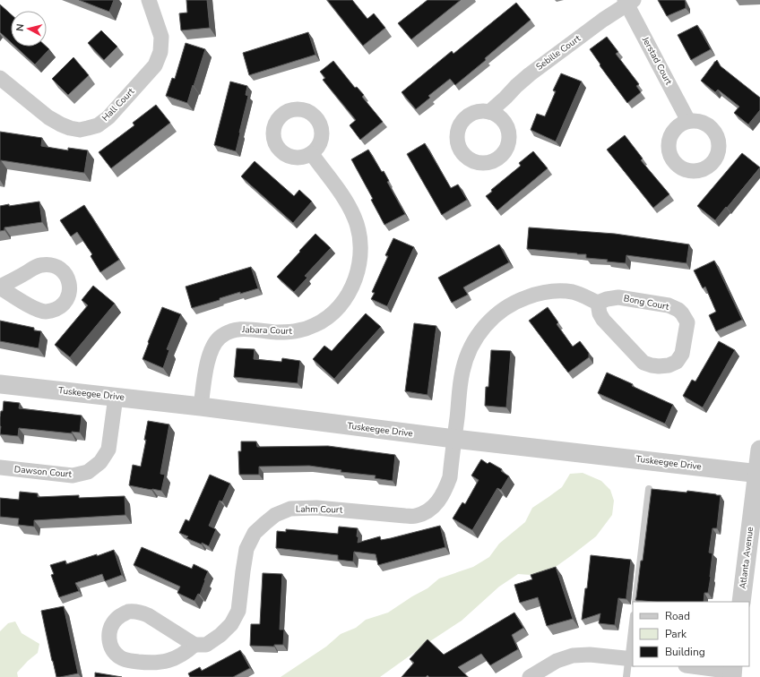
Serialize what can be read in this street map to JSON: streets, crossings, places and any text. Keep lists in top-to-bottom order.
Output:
{
  "streets": {
    "street": [
      "Sebille Court",
      "Jerstad Court",
      "Hall Court",
      "Bong Court",
      "Jabara Court",
      "Tuskeegee Drive",
      "Dawson Court",
      "Lahm Court",
      "Atlanta Avenue"
    ]
  },
  "crossings": [
    ["Sebille Court", "Jerstad Court"],
    ["Jabara Court", "Tuskeegee Drive"],
    ["Tuskeegee Drive", "Dawson Court"],
    ["Tuskeegee Drive", "Lahm Court"],
    ["Tuskeegee Drive", "Atlanta Avenue"]
  ],
  "legend": ["Road", "Park", "Building"],
  "north": "left"
}
